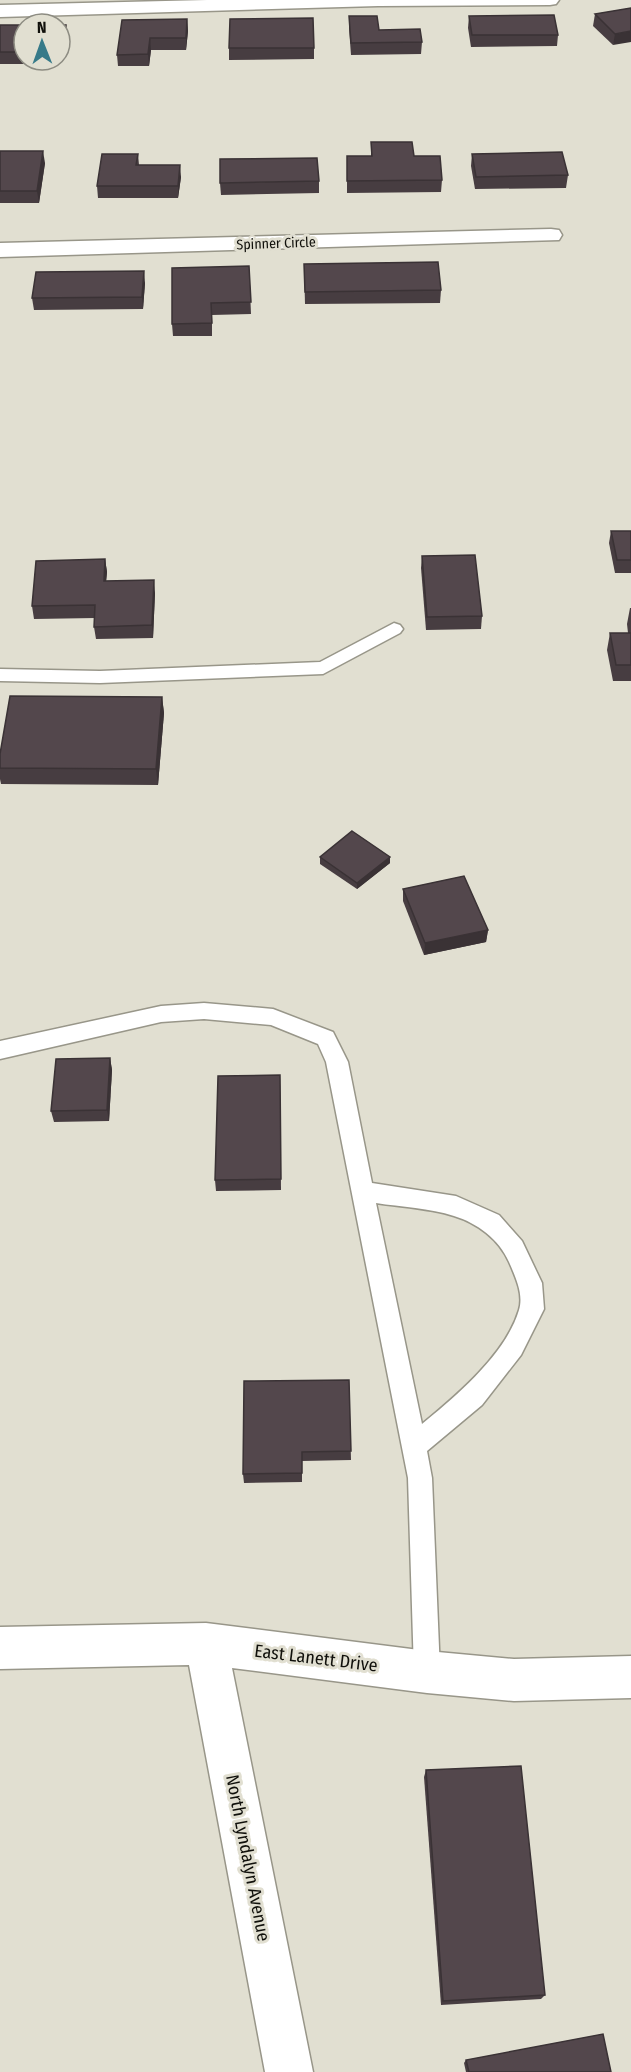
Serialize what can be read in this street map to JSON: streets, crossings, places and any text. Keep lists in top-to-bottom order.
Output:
{
  "streets": {
    "street": ["Spinner Circle", "East Lanett Drive", "North Lyndalyn Avenue"]
  },
  "crossings": [
    ["East Lanett Drive", "North Lyndalyn Avenue"]
  ],
  "north": "top"
}
